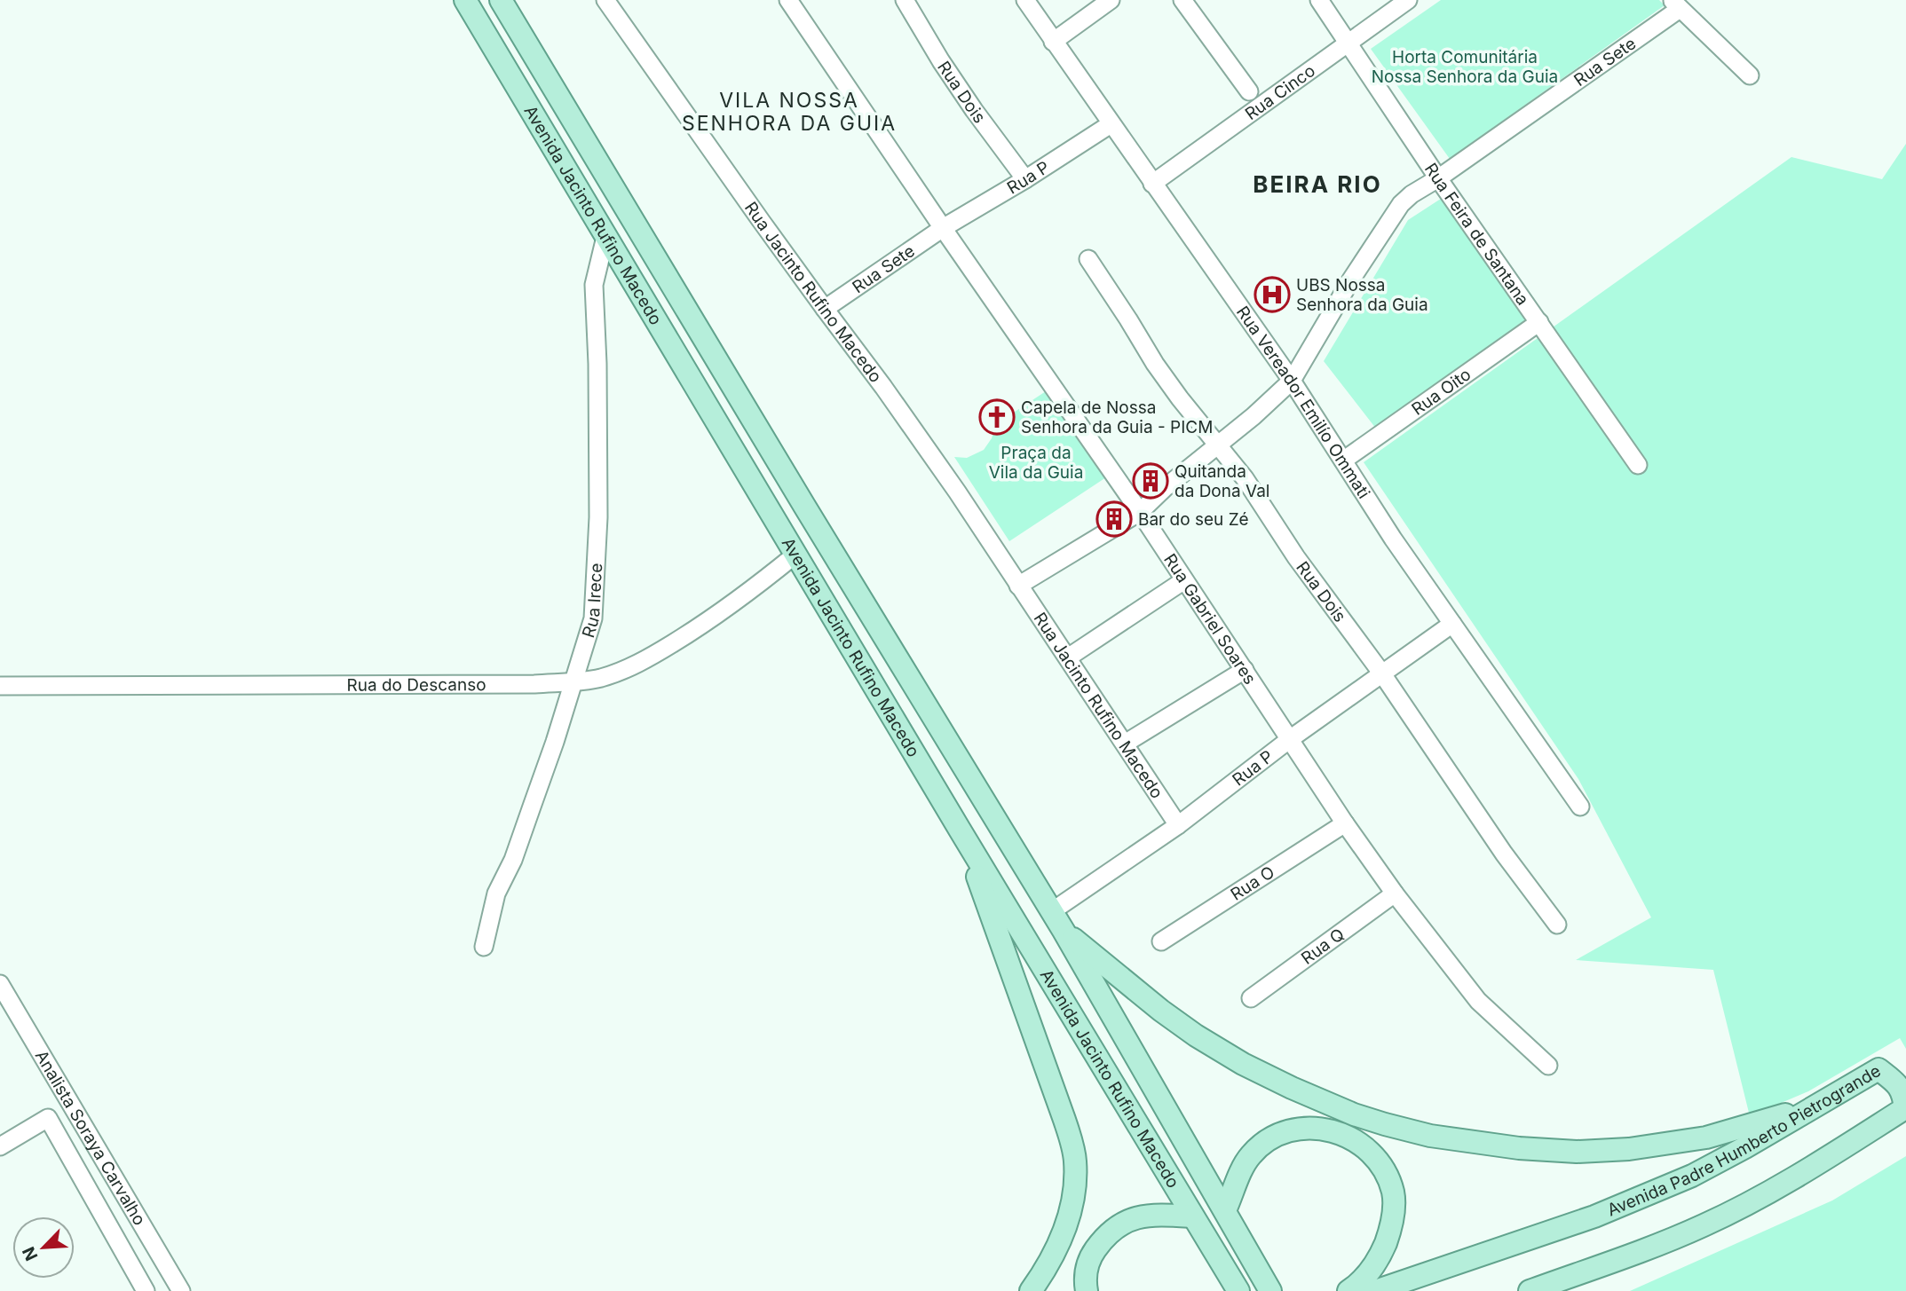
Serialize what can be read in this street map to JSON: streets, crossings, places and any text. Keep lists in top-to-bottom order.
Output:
{
  "streets": {
    "main road": ["Avenida Jacinto Rufino Macedo", "Avenida Padre Humberto Pietrogrande"],
    "street": [
      "Rua Sete",
      "Rua Dois",
      "Rua Cinco",
      "Rua P",
      "Rua Feira de Santana",
      "Rua Jacinto Rufino Macedo",
      "Rua Oito",
      "Rua Vereador Emilío Ommati",
      "Rua Irece",
      "Rua Gabriel Soares",
      "Rua do Descanso",
      "Rua O",
      "Rua Q",
      "Analista Soraya Carvalho"
    ]
  },
  "crossings": [
    ["Rua Sete", "Rua P"],
    ["Rua Sete", "Rua Feira de Santana"],
    ["Rua Sete", "Rua Jacinto Rufino Macedo"],
    ["Rua Sete", "Rua Gabriel Soares"],
    ["Rua Dois", "Rua P"],
    ["Rua Cinco", "Rua Feira de Santana"],
    ["Rua Cinco", "Rua Vereador Emilío Ommati"],
    ["Rua P", "Avenida Jacinto Rufino Macedo"],
    ["Rua P", "Rua Jacinto Rufino Macedo"],
    ["Rua P", "Rua Vereador Emilío Ommati"],
    ["Rua P", "Rua Gabriel Soares"],
    ["Avenida Jacinto Rufino Macedo", "Rua Irece"],
    ["Avenida Jacinto Rufino Macedo", "Rua do Descanso"],
    ["Rua Feira de Santana", "Rua Oito"],
    ["Rua Oito", "Rua Vereador Emilío Ommati"],
    ["Rua Irece", "Rua do Descanso"],
    ["Rua Gabriel Soares", "Rua O"],
    ["Rua Gabriel Soares", "Rua Q"]
  ],
  "districts": ["VILA NOSSA SENHORA DA GUIA", "BEIRA RIO"],
  "parks": ["Horta Comunitária Nossa Senhora da Guia", "Praça da Vila da Guia"],
  "places": {
    "hospital": ["UBS Nossa Senhora da Guia"],
    "church": ["Capela de Nossa Senhora da Guia - PICM"],
    "building": ["Quitanda da Dona Val", "Bar do seu Zé"]
  },
  "north": "bottom left"
}
